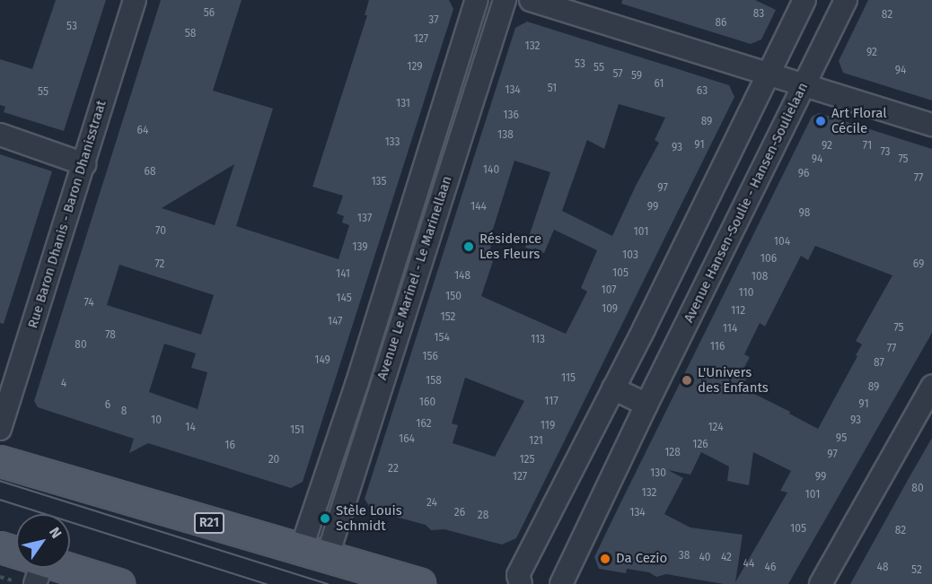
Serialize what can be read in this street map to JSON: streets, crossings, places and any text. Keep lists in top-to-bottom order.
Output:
{
  "streets": {
    "main road": ["R21"],
    "street": ["Avenue Hansen-Soulie - Hansen-Soulielaan", "Rue Baron Dhanis - Baron Dhanisstraat", "Avenue Le Marinel - Le Marinellaan"]
  },
  "crossings": [
    ["Avenue Le Marinel - Le Marinellaan", "R21"]
  ],
  "places": [
    "Art Floral Cécile",
    "Résidence Les Fleurs",
    "L'Univers des Enfants",
    "Stèle Louis Schmidt",
    "Da Cezio"
  ],
  "house_numbers": [
    "56",
    "83",
    "82",
    "37",
    "86",
    "53",
    "58",
    "127",
    "132",
    "92",
    "53",
    "129",
    "55",
    "94",
    "57",
    "59",
    "61",
    "51",
    "134",
    "63",
    "55",
    "131",
    "136",
    "89",
    "64",
    "138",
    "133",
    "91",
    "92",
    "71",
    "93",
    "73",
    "94",
    "75",
    "140",
    "68",
    "96",
    "77",
    "135",
    "97",
    "144",
    "99",
    "98",
    "137",
    "70",
    "101",
    "104",
    "139",
    "103",
    "106",
    "72",
    "69",
    "105",
    "141",
    "148",
    "108",
    "107",
    "110",
    "150",
    "145",
    "74",
    "109",
    "112",
    "152",
    "147",
    "75",
    "114",
    "78",
    "154",
    "113",
    "80",
    "116",
    "77",
    "156",
    "149",
    "87",
    "115",
    "158",
    "4",
    "89",
    "117",
    "160",
    "91",
    "6",
    "8",
    "10",
    "93",
    "162",
    "119",
    "14",
    "124",
    "151",
    "95",
    "164",
    "121",
    "126",
    "16",
    "128",
    "97",
    "20",
    "125",
    "22",
    "130",
    "127",
    "99",
    "80",
    "132",
    "101",
    "24",
    "26",
    "134",
    "28",
    "105",
    "82",
    "38",
    "40",
    "42",
    "44",
    "46",
    "48",
    "52"
  ],
  "north": "top right"
}
